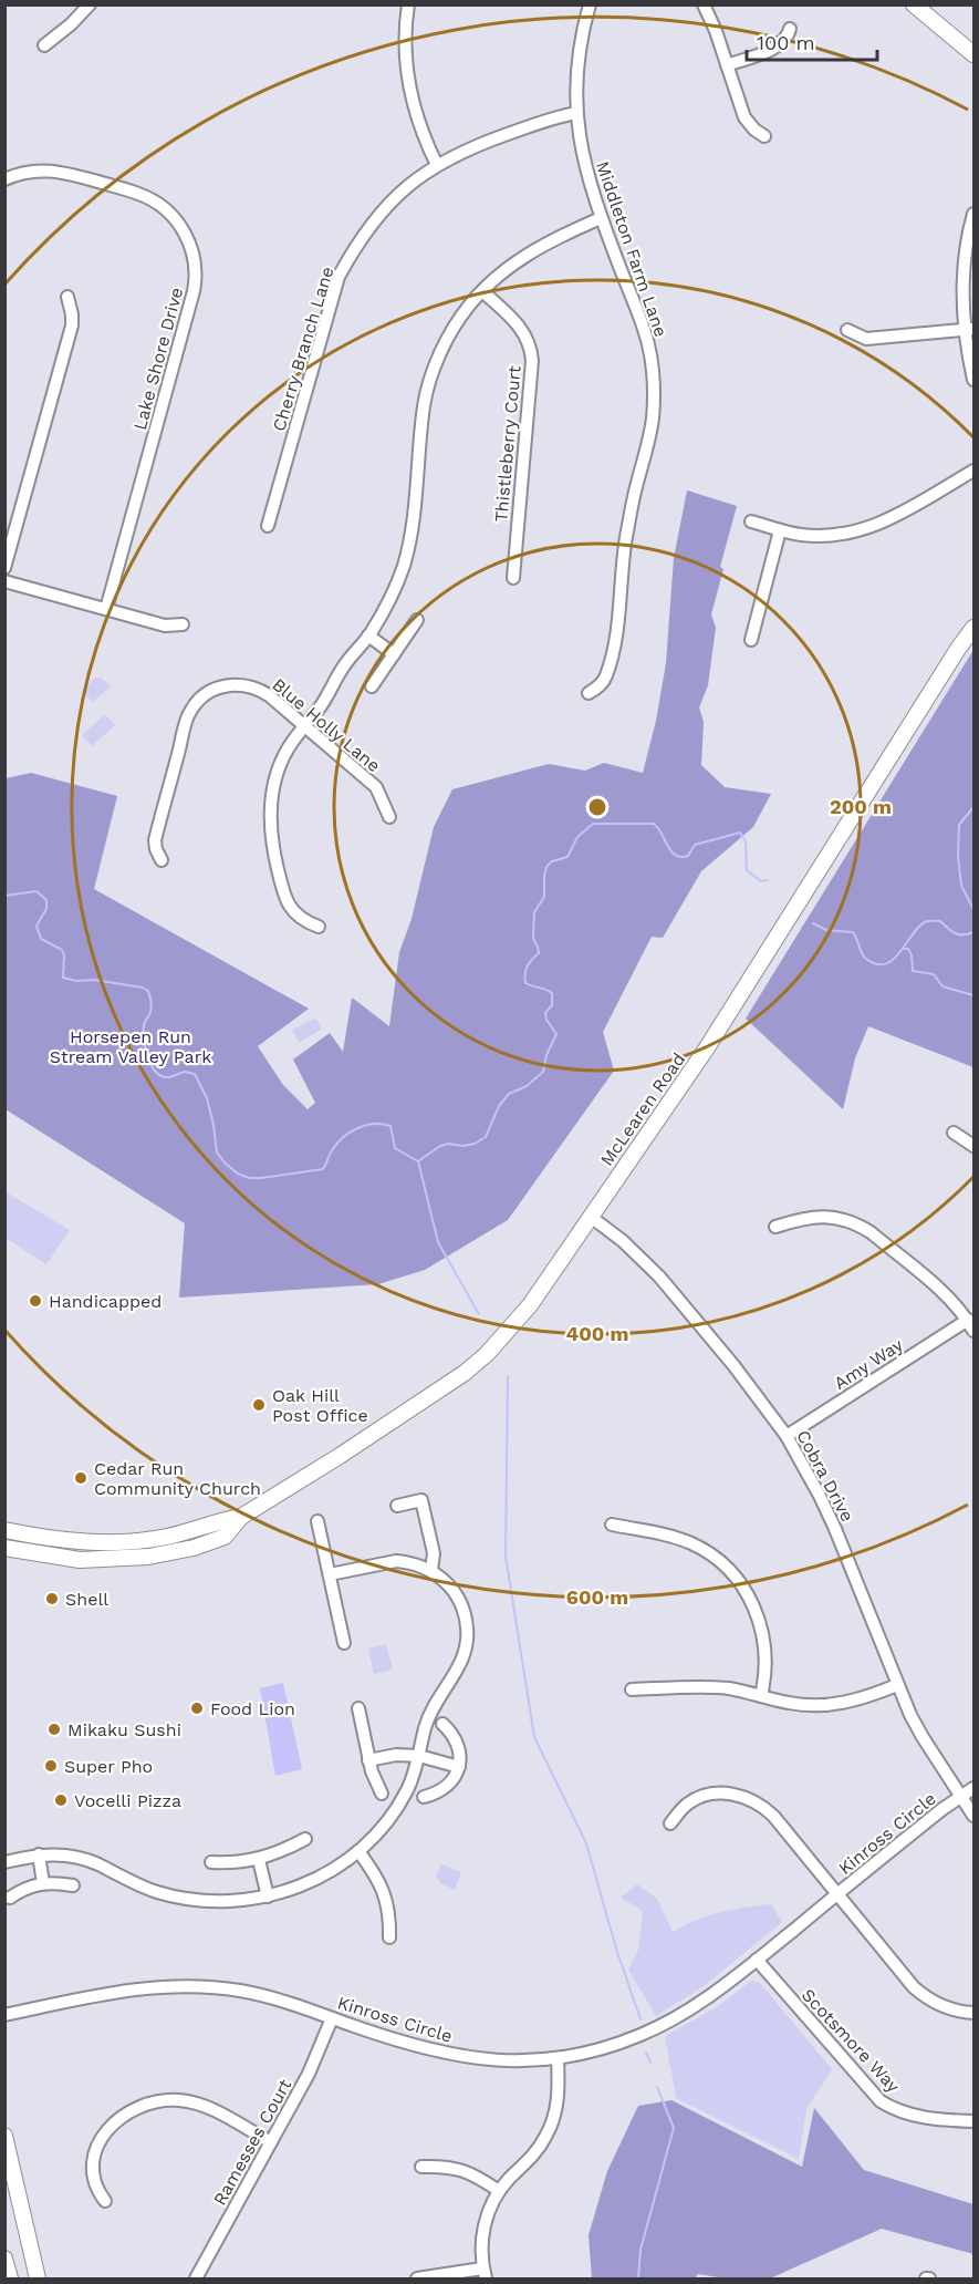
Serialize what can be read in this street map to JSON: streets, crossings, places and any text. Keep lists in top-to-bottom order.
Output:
{
  "streets": {
    "main road": ["McLearen Road"],
    "street": [
      "Middleton Farm Lane",
      "Cherry Branch Lane",
      "Lake Shore Drive",
      "Thistleberry Court",
      "Blue Holly Lane",
      "Amy Way",
      "Cobra Drive",
      "Kinross Circle",
      "Scotsmore Way",
      "Ramesses Court"
    ]
  },
  "crossings": [
    ["Middleton Farm Lane", "Cherry Branch Lane"],
    ["McLearen Road", "Cobra Drive"],
    ["Amy Way", "Cobra Drive"],
    ["Cobra Drive", "Kinross Circle"],
    ["Kinross Circle", "Scotsmore Way"],
    ["Kinross Circle", "Ramesses Court"]
  ],
  "parks": ["Horsepen Run Stream Valley Park"],
  "places": [
    "Handicapped",
    "Oak Hill Post Office",
    "Cedar Run Community Church",
    "Shell",
    "Food Lion",
    "Mikaku Sushi",
    "Super Pho",
    "Vocelli Pizza"
  ],
  "scale_bar": "100 m",
  "rings": ["200 m", "400 m", "600 m"]
}
